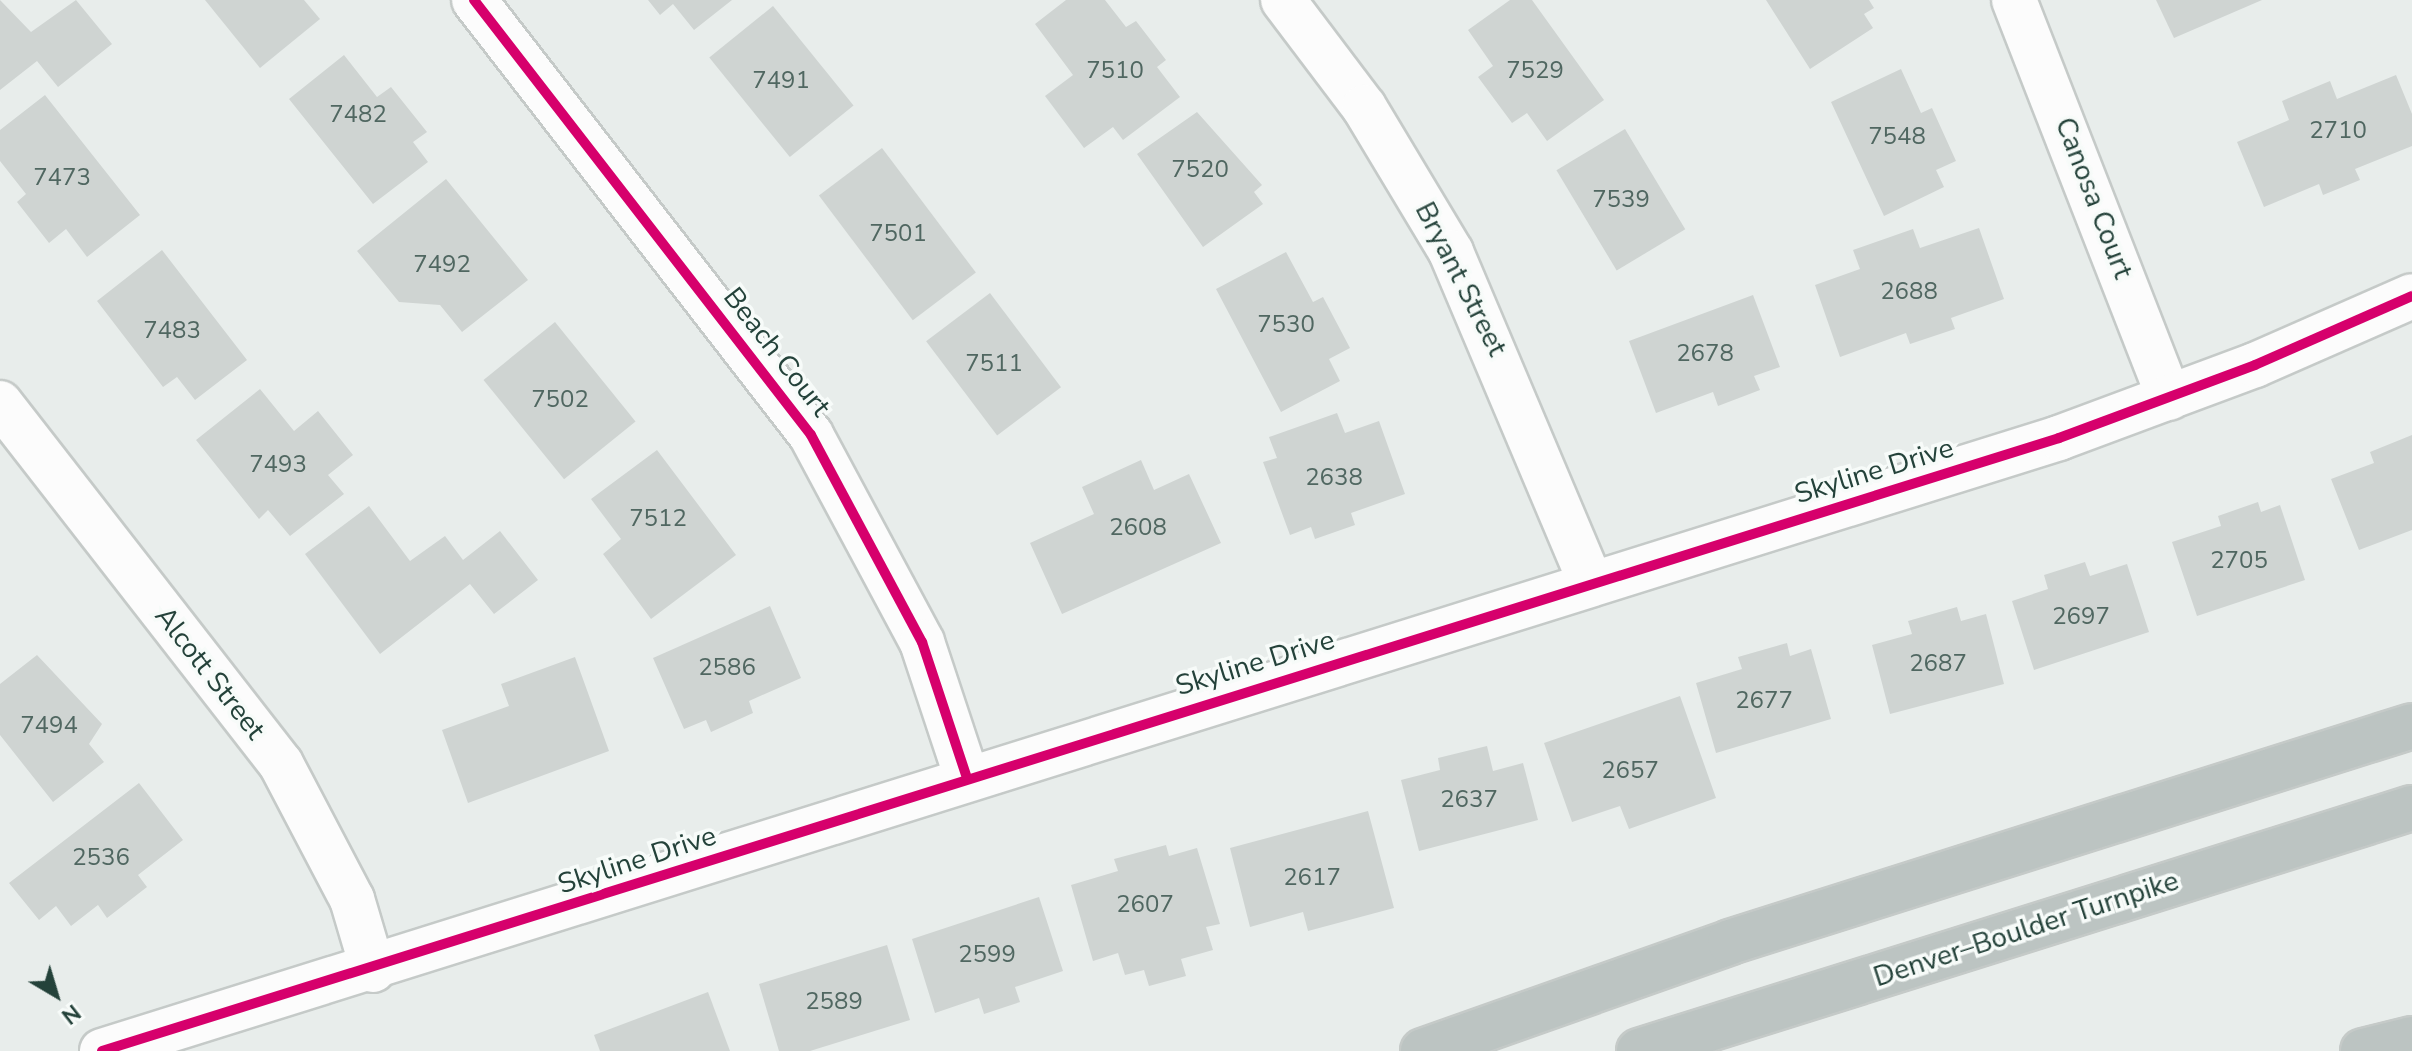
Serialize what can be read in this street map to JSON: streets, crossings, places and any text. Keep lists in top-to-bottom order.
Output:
{
  "streets": {
    "highway": ["Denver–Boulder Turnpike"],
    "street": [
      "Canosa Court",
      "Bryant Street",
      "Beach Court",
      "Skyline Drive",
      "Alcott Street"
    ]
  },
  "crossings": [
    ["Canosa Court", "Skyline Drive"],
    ["Bryant Street", "Skyline Drive"],
    ["Beach Court", "Skyline Drive"],
    ["Skyline Drive", "Alcott Street"]
  ],
  "house_numbers": [
    "7510",
    "7529",
    "7491",
    "7482",
    "2710",
    "7548",
    "7520",
    "7473",
    "7539",
    "7501",
    "7492",
    "2688",
    "7530",
    "7483",
    "2678",
    "7511",
    "7502",
    "7493",
    "2638",
    "7512",
    "2608",
    "2705",
    "2697",
    "2687",
    "2586",
    "2677",
    "7494",
    "2657",
    "2637",
    "2536",
    "2617",
    "2607",
    "2599",
    "2589"
  ],
  "north": "bottom right"
}
